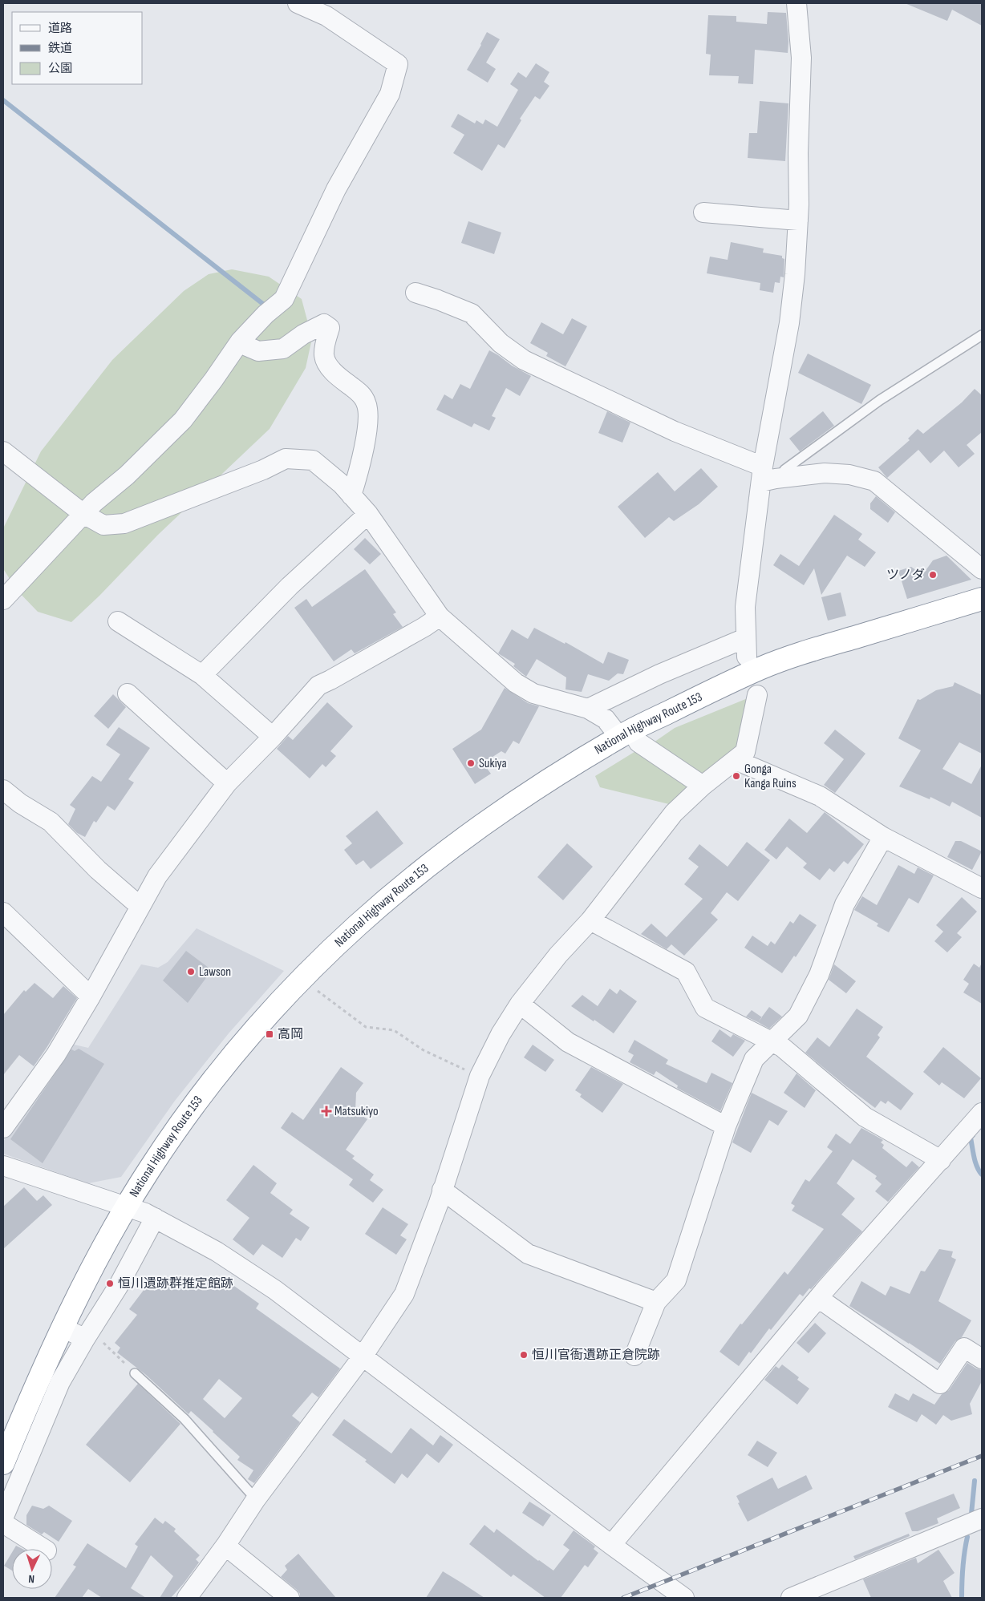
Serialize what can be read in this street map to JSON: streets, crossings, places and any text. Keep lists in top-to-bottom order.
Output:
{
  "streets": {
    "highway": ["National Highway Route 153"]
  },
  "places": {
    "other": [
      "ツノダ",
      "Sukiya",
      "Gonga Kanga Ruins",
      "Lawson",
      "恒川遺跡群推定館跡",
      "恒川官衙遺跡正倉院跡"
    ],
    "transit": ["高岡"],
    "health": ["Matsukiyo"]
  },
  "legend": ["道路", "鉄道", "公園"],
  "north": "bottom"
}
